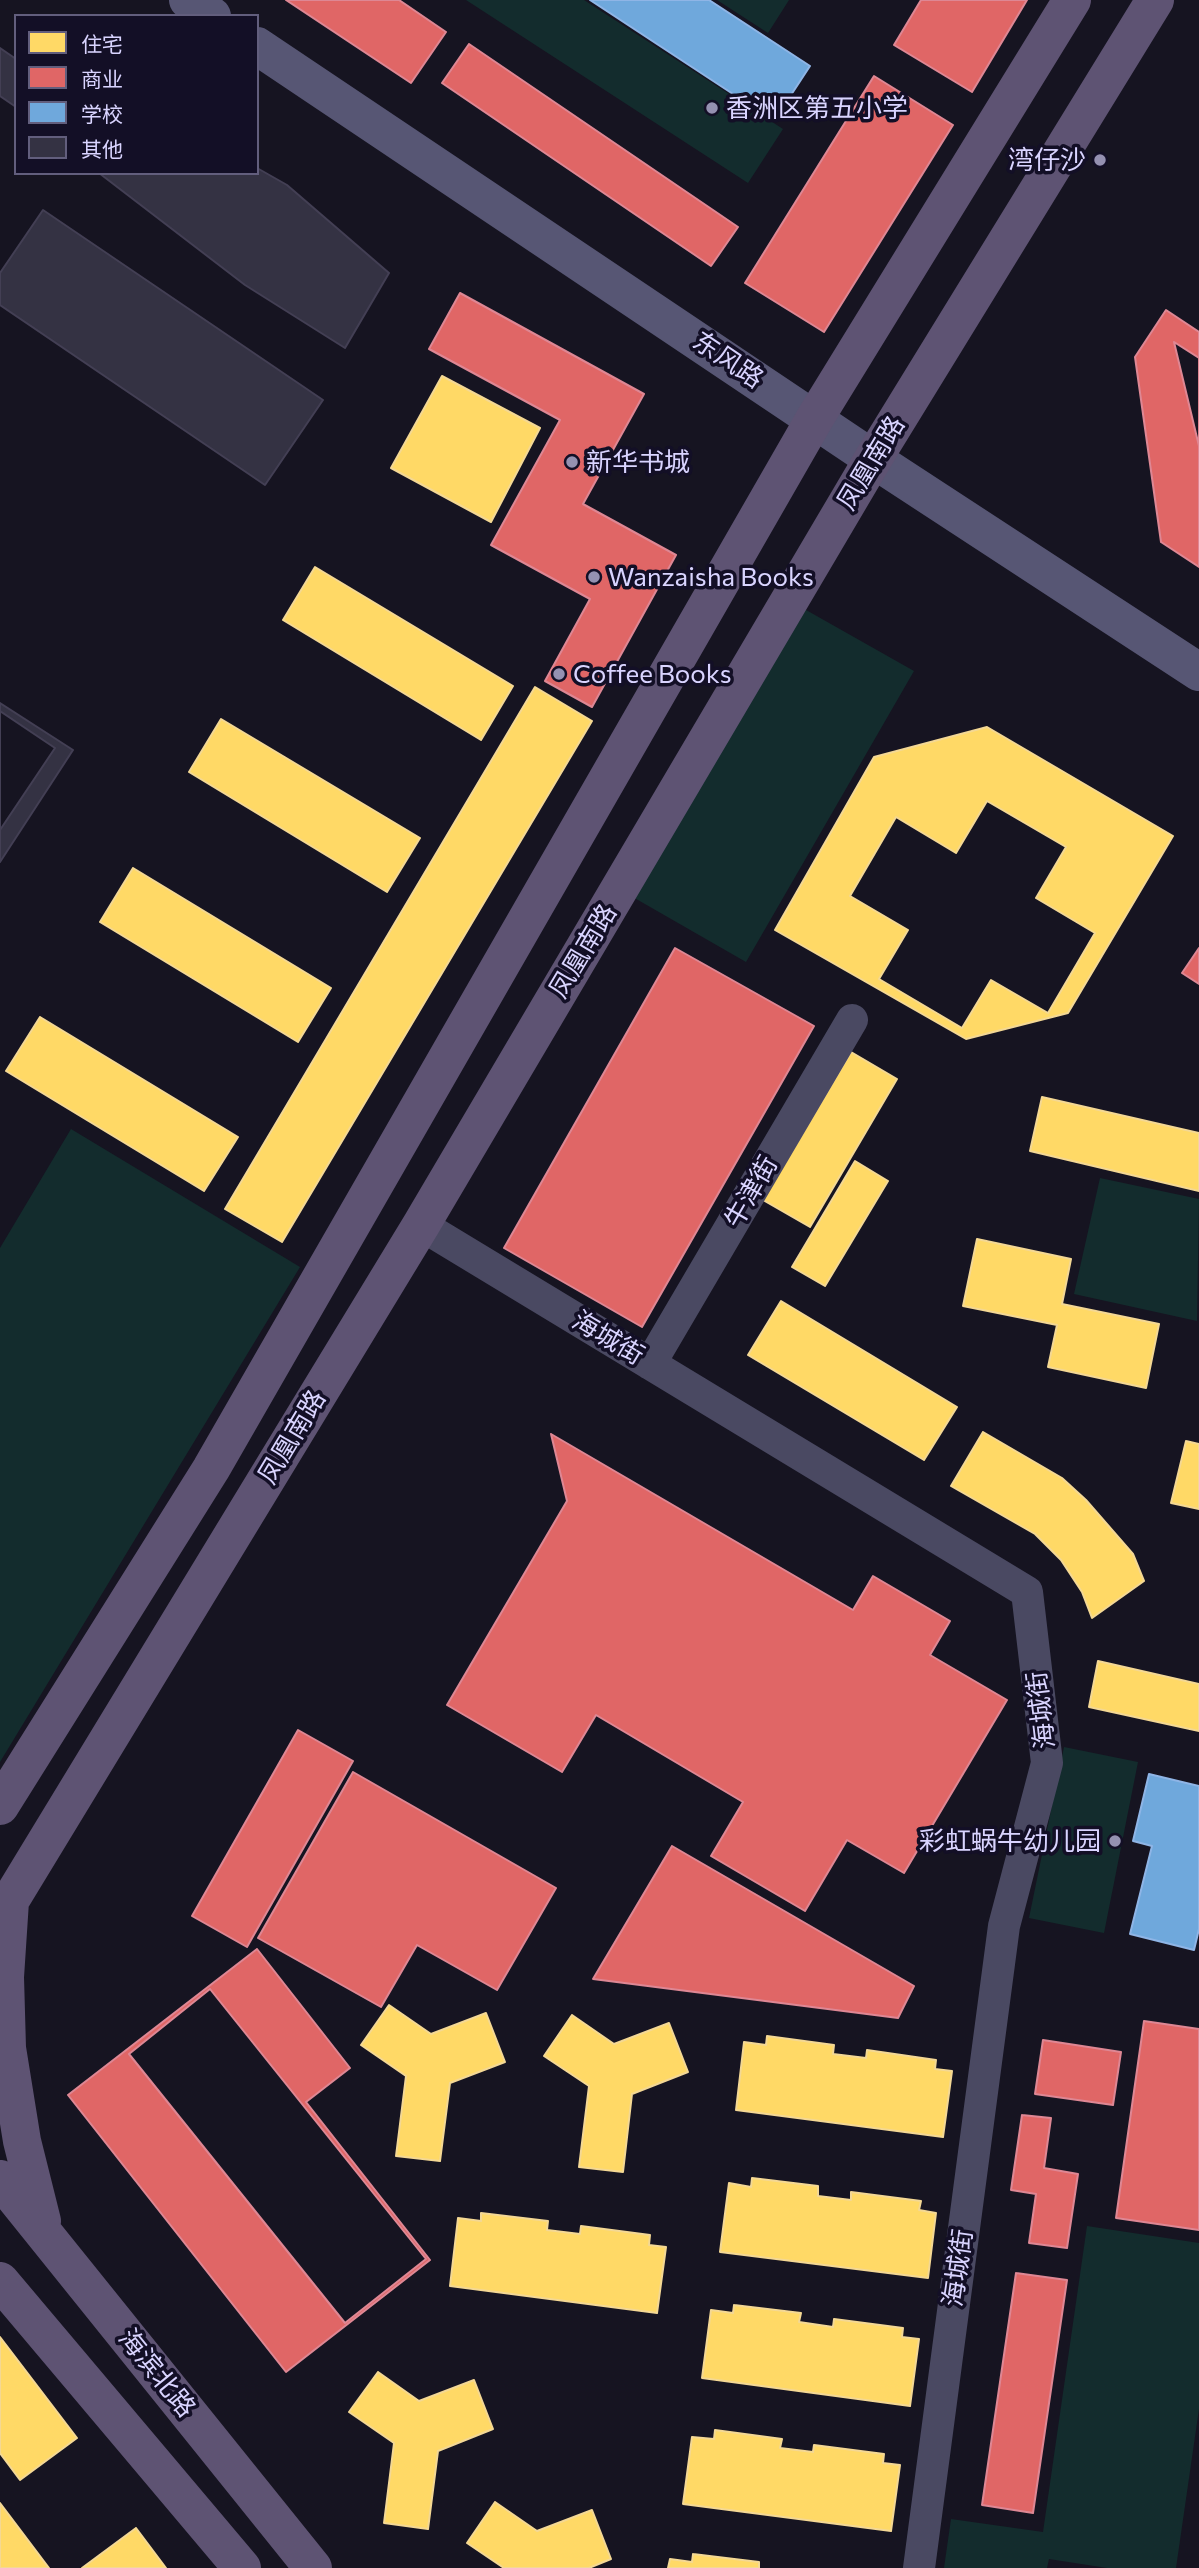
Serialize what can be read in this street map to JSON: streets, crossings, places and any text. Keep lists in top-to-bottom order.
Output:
{
  "streets": {
    "main road": ["凤凰南路", "海滨北路"],
    "street": ["东风路", "牛津街", "海城街"]
  },
  "crossings": [
    ["东风路", "凤凰南路"],
    ["凤凰南路", "海城街"],
    ["凤凰南路", "海滨北路"],
    ["牛津街", "海城街"]
  ],
  "places": [
    "香洲区第五小学",
    "湾仔沙",
    "新华书城",
    "Wanzaisha Books",
    "Coffee Books",
    "彩虹蜗牛幼儿园"
  ],
  "legend": [
    "住宅",
    "商业",
    "学校",
    "其他"
  ]
}
